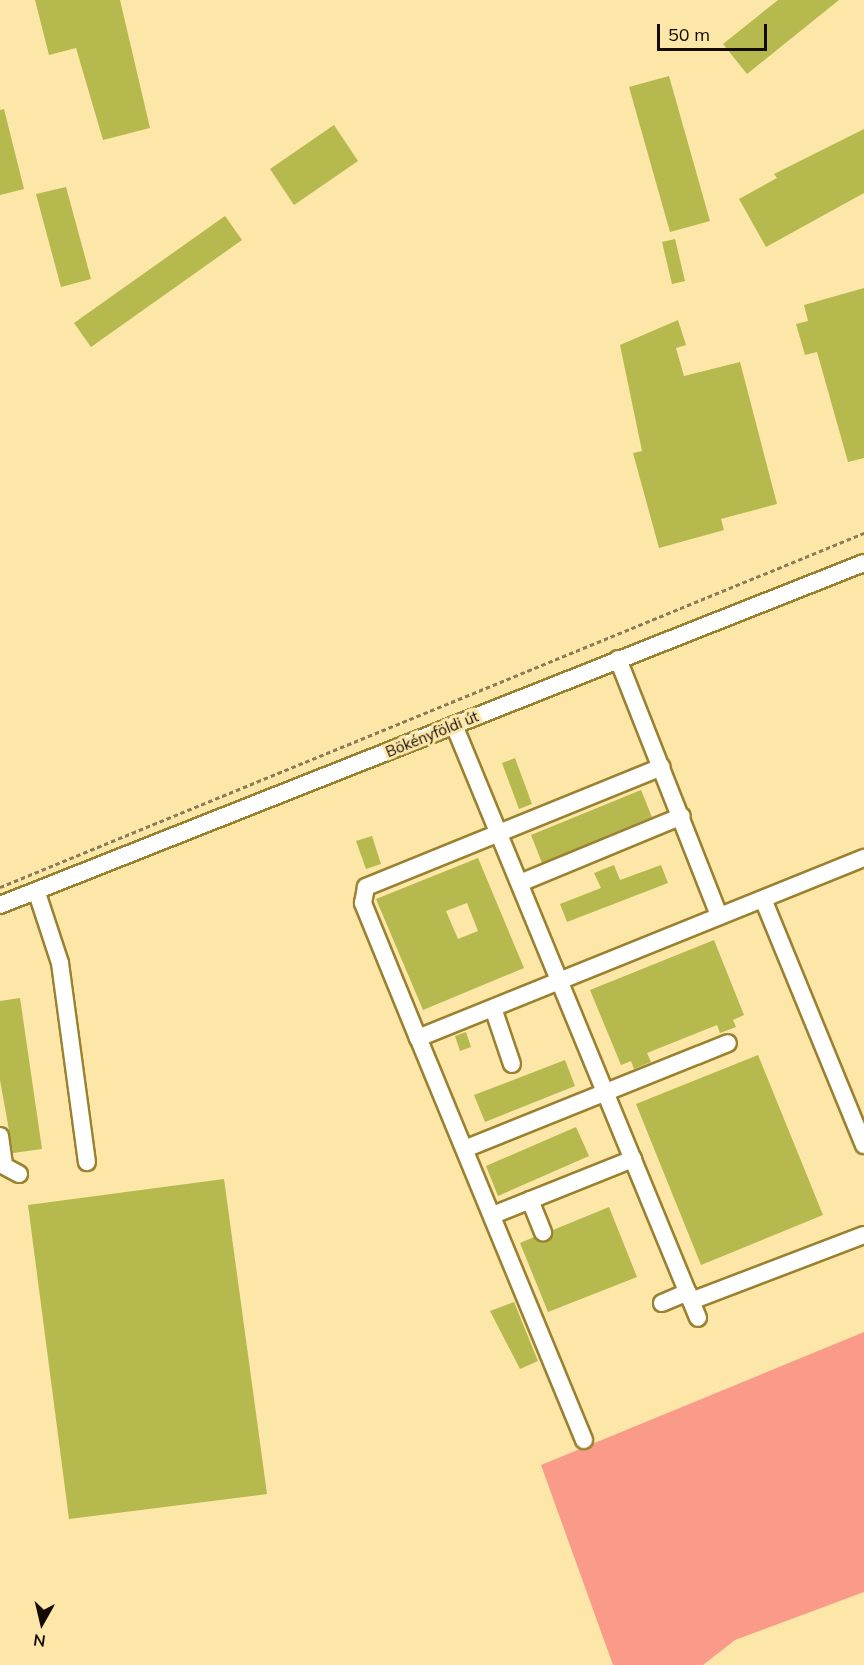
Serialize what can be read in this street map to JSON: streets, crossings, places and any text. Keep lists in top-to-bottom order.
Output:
{
  "streets": {
    "street": ["Bökényföldi út"]
  },
  "scale_bar": "50 m",
  "north": "bottom"
}
